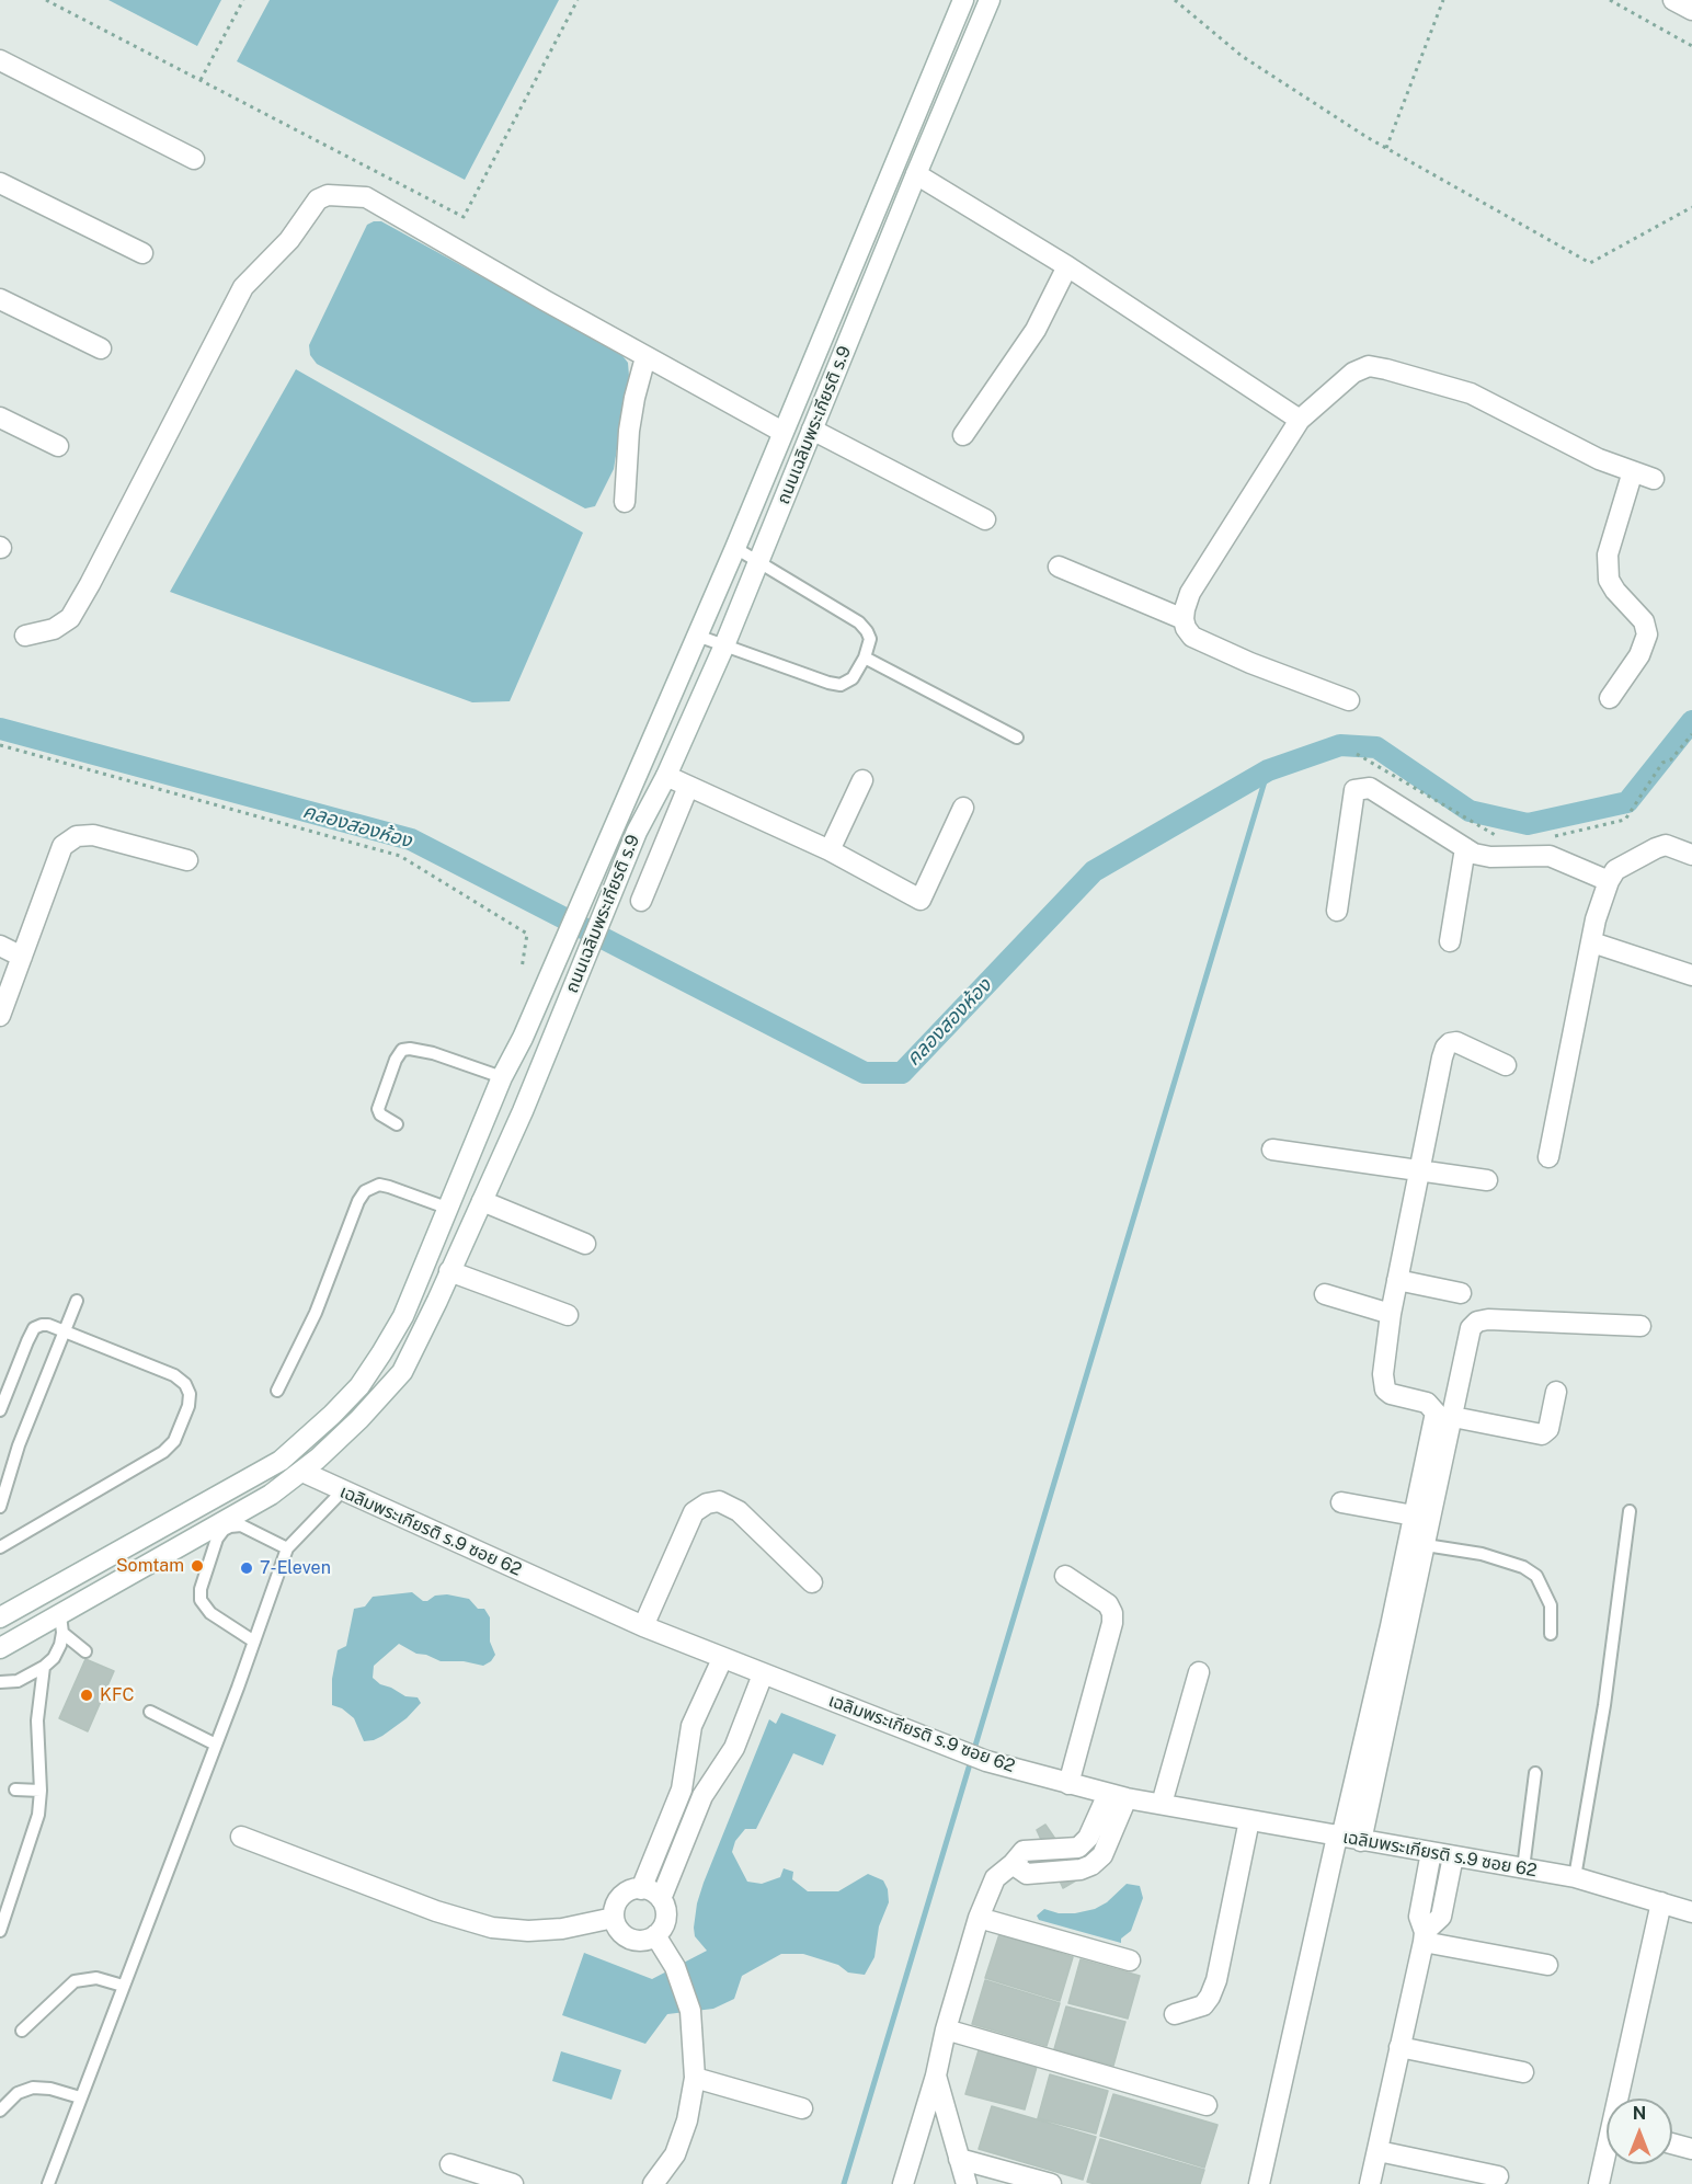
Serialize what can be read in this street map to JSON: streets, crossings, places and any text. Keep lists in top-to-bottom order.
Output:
{
  "streets": {
    "street": ["ถนนเฉลิมพระเกียรติ ร.9", "เฉลิมพระเกียรติ ร.9 ซอย 62"]
  },
  "crossings": [
    ["ถนนเฉลิมพระเกียรติ ร.9", "เฉลิมพระเกียรติ ร.9 ซอย 62"]
  ],
  "water": ["คลองสองห้อง"],
  "places": ["Somtam", "7-Eleven", "KFC"],
  "north": "top"
}
